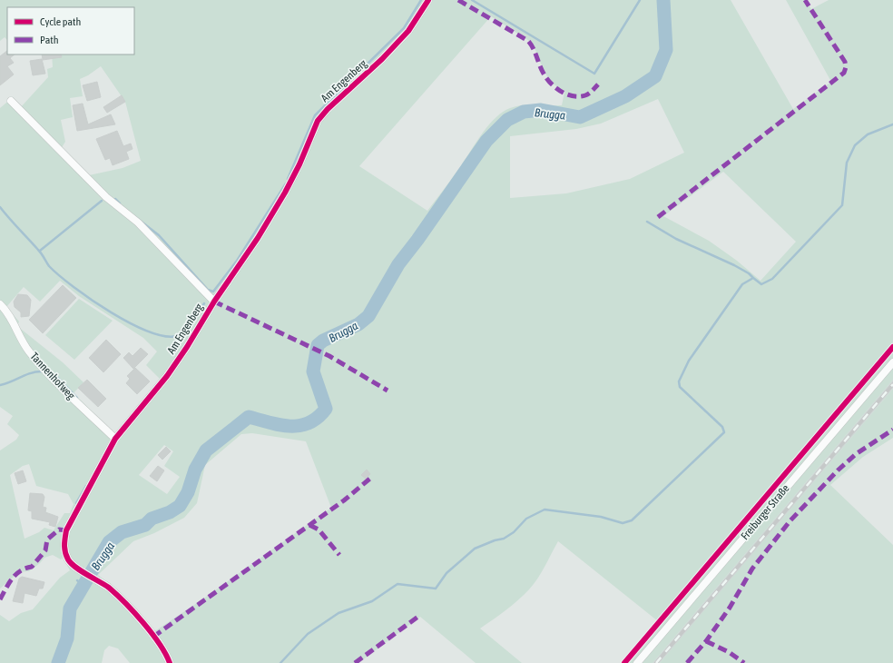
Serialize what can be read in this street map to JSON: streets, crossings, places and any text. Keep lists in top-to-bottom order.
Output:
{
  "streets": {
    "street": ["Am Engenberg", "Tannenhofweg", "Freiburger Straße"]
  },
  "crossings": [
    ["Am Engenberg", "Tannenhofweg"]
  ],
  "water": ["Brugga"],
  "legend": ["Cycle path", "Path"]
}
